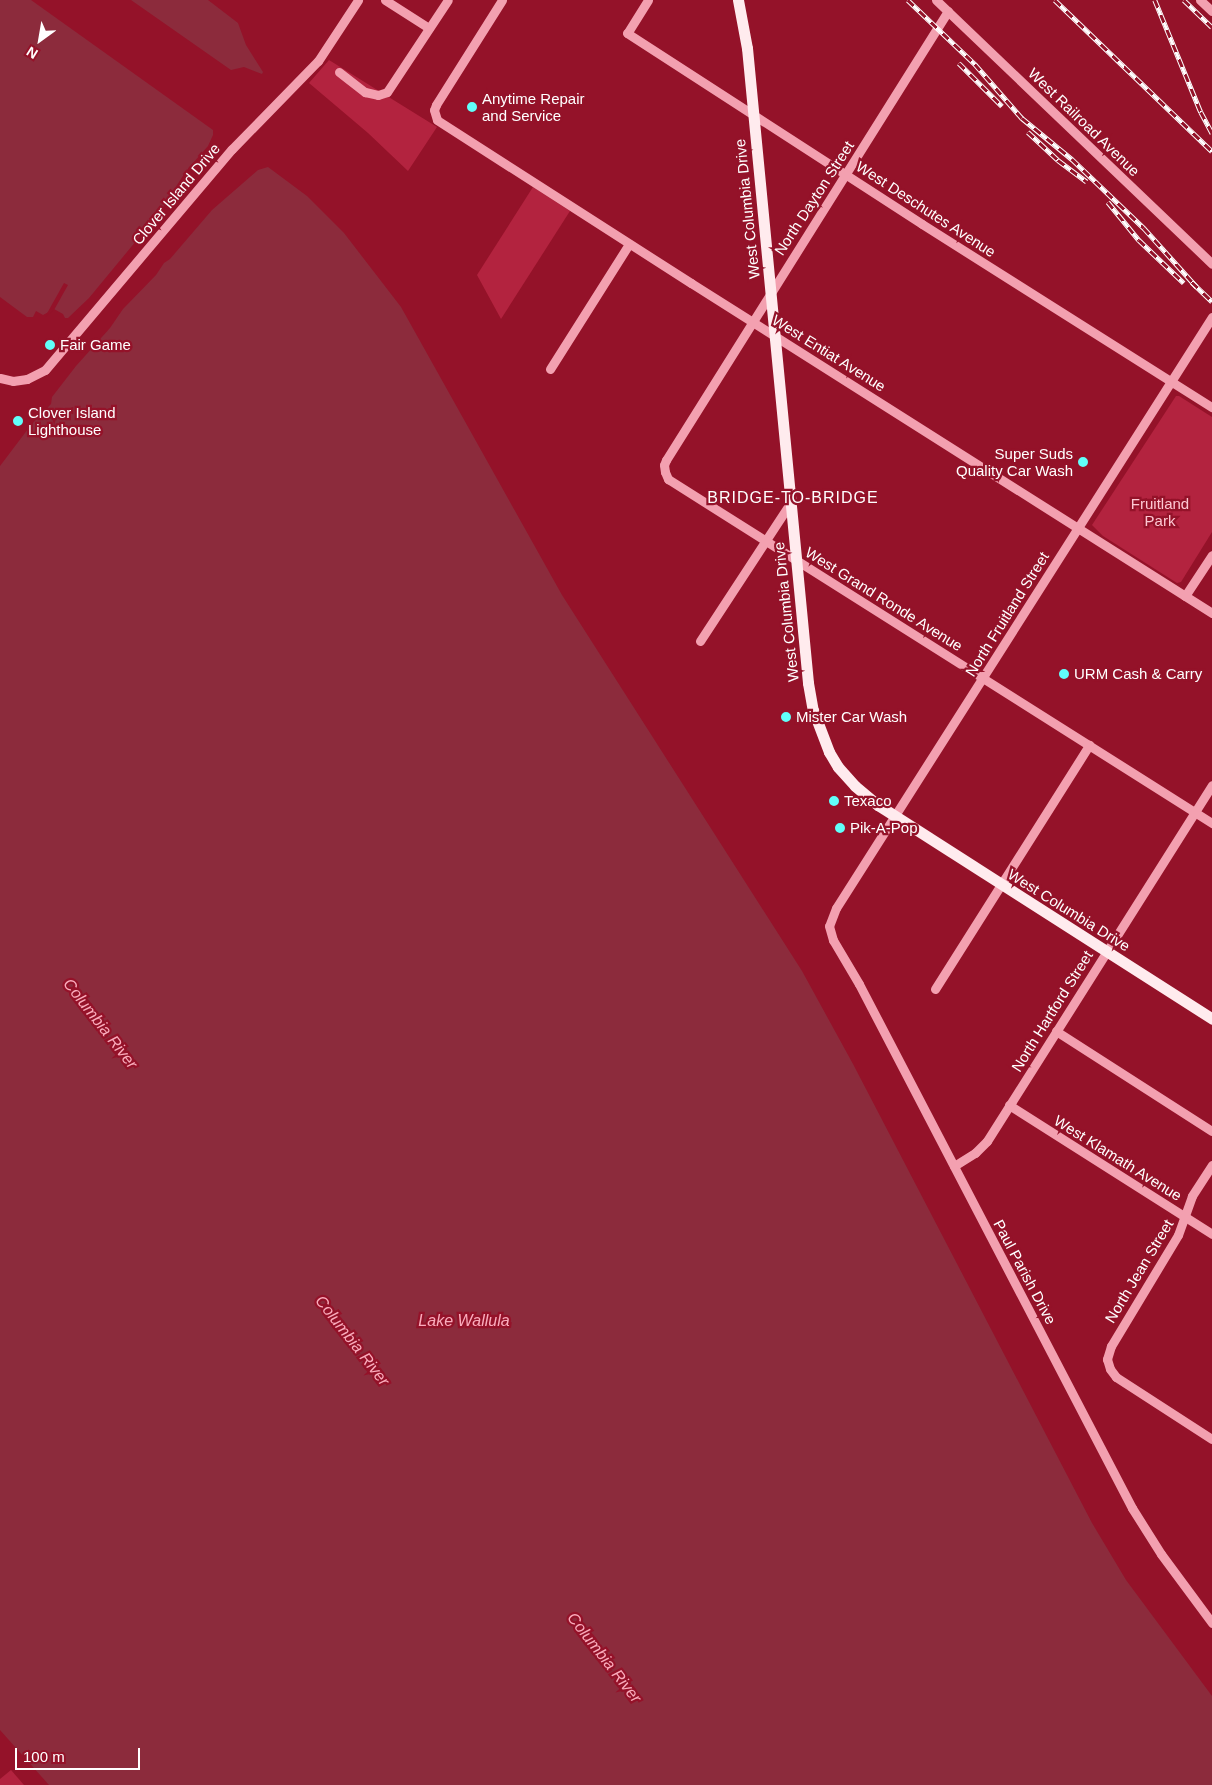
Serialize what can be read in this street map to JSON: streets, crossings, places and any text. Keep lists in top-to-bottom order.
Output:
{
  "streets": {
    "main road": ["West Columbia Drive"],
    "street": [
      "West Railroad Avenue",
      "Clover Island Drive",
      "North Dayton Street",
      "West Deschutes Avenue",
      "West Entiat Avenue",
      "West Grand Ronde Avenue",
      "North Fruitland Street",
      "North Hartford Street",
      "West Klamath Avenue",
      "North Jean Street",
      "Paul Parish Drive"
    ]
  },
  "crossings": [
    ["West Railroad Avenue", "North Dayton Street"],
    ["North Dayton Street", "West Columbia Drive"],
    ["North Dayton Street", "West Deschutes Avenue"],
    ["North Dayton Street", "West Entiat Avenue"],
    ["North Dayton Street", "West Grand Ronde Avenue"],
    ["West Columbia Drive", "West Deschutes Avenue"],
    ["West Columbia Drive", "West Entiat Avenue"],
    ["West Columbia Drive", "West Grand Ronde Avenue"],
    ["West Columbia Drive", "North Fruitland Street"],
    ["West Columbia Drive", "North Hartford Street"],
    ["West Deschutes Avenue", "North Fruitland Street"],
    ["West Entiat Avenue", "North Fruitland Street"],
    ["West Grand Ronde Avenue", "North Fruitland Street"],
    ["West Grand Ronde Avenue", "North Hartford Street"],
    ["North Fruitland Street", "Paul Parish Drive"],
    ["North Hartford Street", "West Klamath Avenue"],
    ["North Hartford Street", "Paul Parish Drive"],
    ["West Klamath Avenue", "North Jean Street"]
  ],
  "districts": ["BRIDGE-TO-BRIDGE"],
  "water": ["Columbia River", "Lake Wallula"],
  "parks": ["Fruitland Park"],
  "places": [
    "Anytime Repair and Service",
    "Fair Game",
    "Clover Island Lighthouse",
    "Super Suds Quality Car Wash",
    "URM Cash & Carry",
    "Mister Car Wash",
    "Texaco",
    "Pik-A-Pop"
  ],
  "scale_bar": "100 m",
  "north": "bottom left"
}
